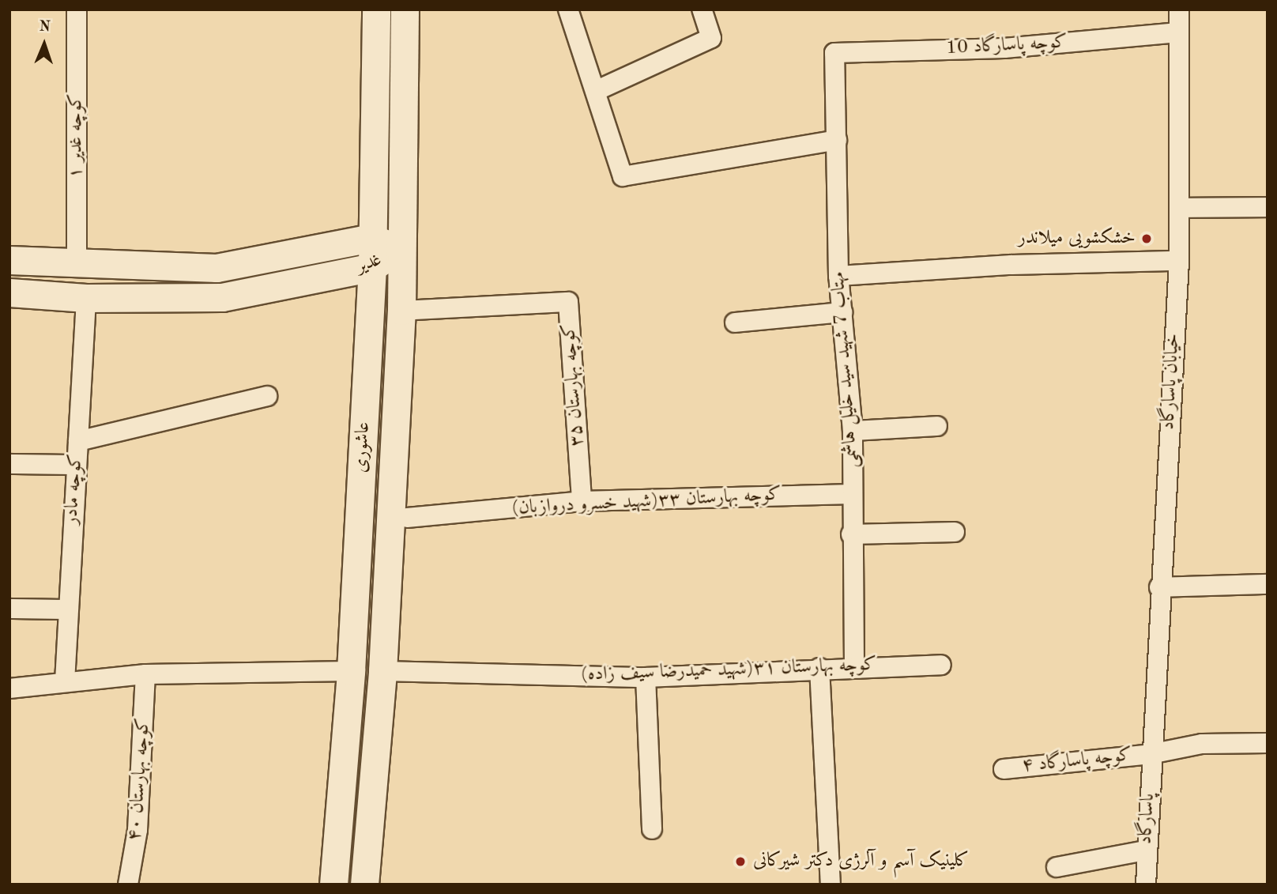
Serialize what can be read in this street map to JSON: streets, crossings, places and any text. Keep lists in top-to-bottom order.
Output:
{
  "streets": {
    "street": [
      "کوچه پاسارگاد 10",
      "کوچه غدیر ۱",
      "غدیر",
      "مهتاب 7 شهید سید خلیل هاشمی",
      "خیابان پاسارگاد",
      "کوچه بهارستان ۳۵",
      "عاشوری",
      "کوچه مادر",
      "کوچه بهارستان ۳۳(شهید خسرو دروازبان)",
      "کوچه بهارستان ۳۱(شهید حمیدرضا سیف زاده)",
      "کوچه پاسارگاد ۴",
      "کوچه بهارستان ۴۰",
      "پاسارگاد"
    ]
  },
  "crossings": [
    ["کوچه پاسارگاد 10", "مهتاب 7 شهید سید خلیل هاشمی"],
    ["کوچه پاسارگاد 10", "خیابان پاسارگاد"],
    ["کوچه غدیر ۱", "غدیر"],
    ["غدیر", "عاشوری"],
    ["غدیر", "کوچه مادر"],
    ["مهتاب 7 شهید سید خلیل هاشمی", "کوچه بهارستان ۳۳(شهید خسرو دروازبان)"],
    ["مهتاب 7 شهید سید خلیل هاشمی", "کوچه بهارستان ۳۱(شهید حمیدرضا سیف زاده)"],
    ["خیابان پاسارگاد", "کوچه پاسارگاد ۴"],
    ["خیابان پاسارگاد", "پاسارگاد"],
    ["کوچه بهارستان ۳۵", "عاشوری"],
    ["کوچه بهارستان ۳۵", "کوچه بهارستان ۳۳(شهید خسرو دروازبان)"],
    ["عاشوری", "کوچه بهارستان ۳۱(شهید حمیدرضا سیف زاده)"],
    ["کوچه پاسارگاد ۴", "پاسارگاد"]
  ],
  "places": ["خشکشویی میلاندر", "کلینیک آسم و آلرژی دکتر شیرکانی"],
  "north": "top"
}
